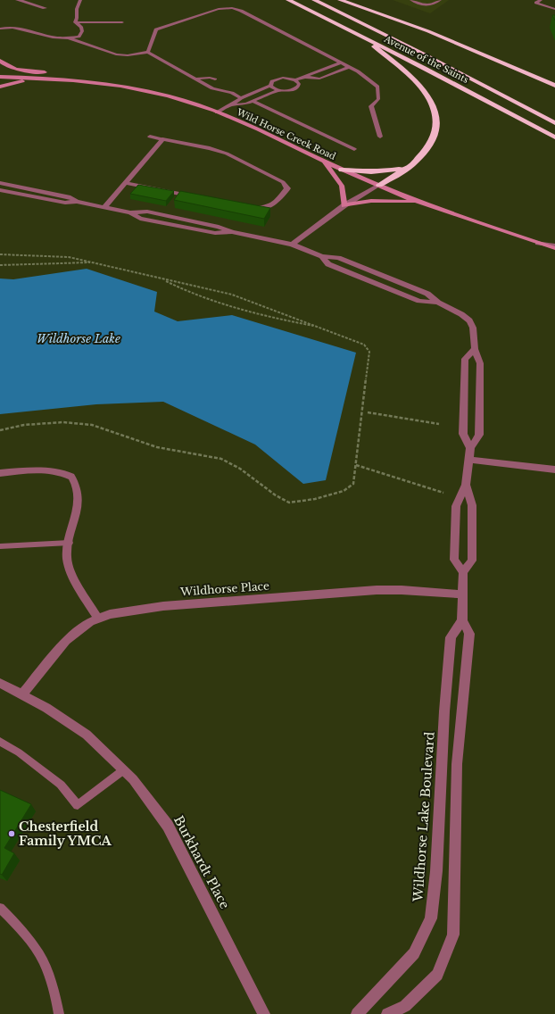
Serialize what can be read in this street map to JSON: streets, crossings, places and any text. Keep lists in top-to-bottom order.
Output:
{
  "streets": {
    "highway": ["Avenue of the Saints"],
    "main road": ["Wild Horse Creek Road"],
    "street": ["Wildhorse Place", "Wildhorse Lake Boulevard", "Burkhardt Place"]
  },
  "crossings": [
    ["Wildhorse Place", "Burkhardt Place"]
  ],
  "water": ["Wildhorse Lake"],
  "places": ["Chesterfield Family YMCA"]
}
